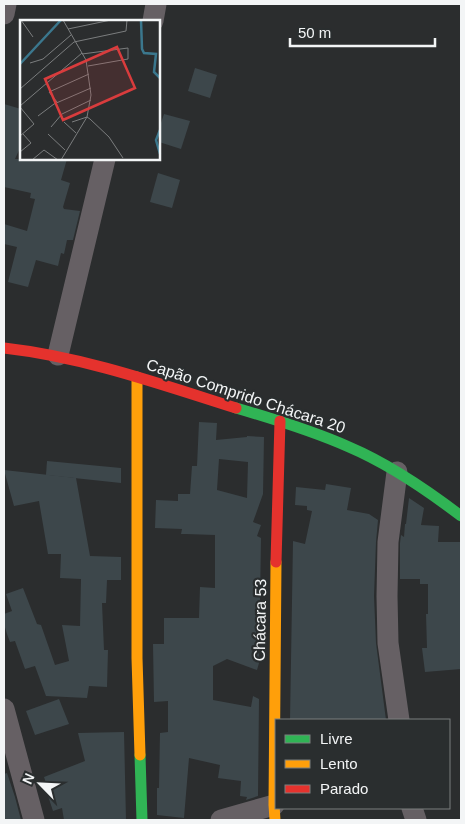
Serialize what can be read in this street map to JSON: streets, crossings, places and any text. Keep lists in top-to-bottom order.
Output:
{
  "streets": {
    "street": ["Capão Comprido Chácara 20", "Chácara 53"]
  },
  "crossings": [
    ["Capão Comprido Chácara 20", "Chácara 53"]
  ],
  "legend": ["Livre", "Lento", "Parado"],
  "scale_bar": "50 m",
  "north": "top left"
}
